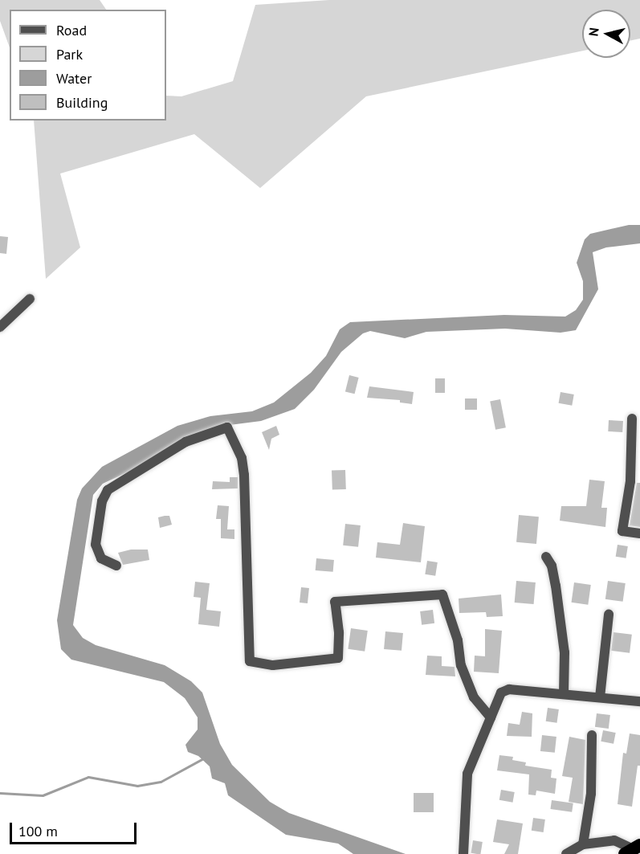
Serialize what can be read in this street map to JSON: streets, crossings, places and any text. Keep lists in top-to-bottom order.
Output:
{
  "legend": [
    "Road",
    "Park",
    "Water",
    "Building"
  ],
  "scale_bar": "100 m",
  "north": "left"
}
